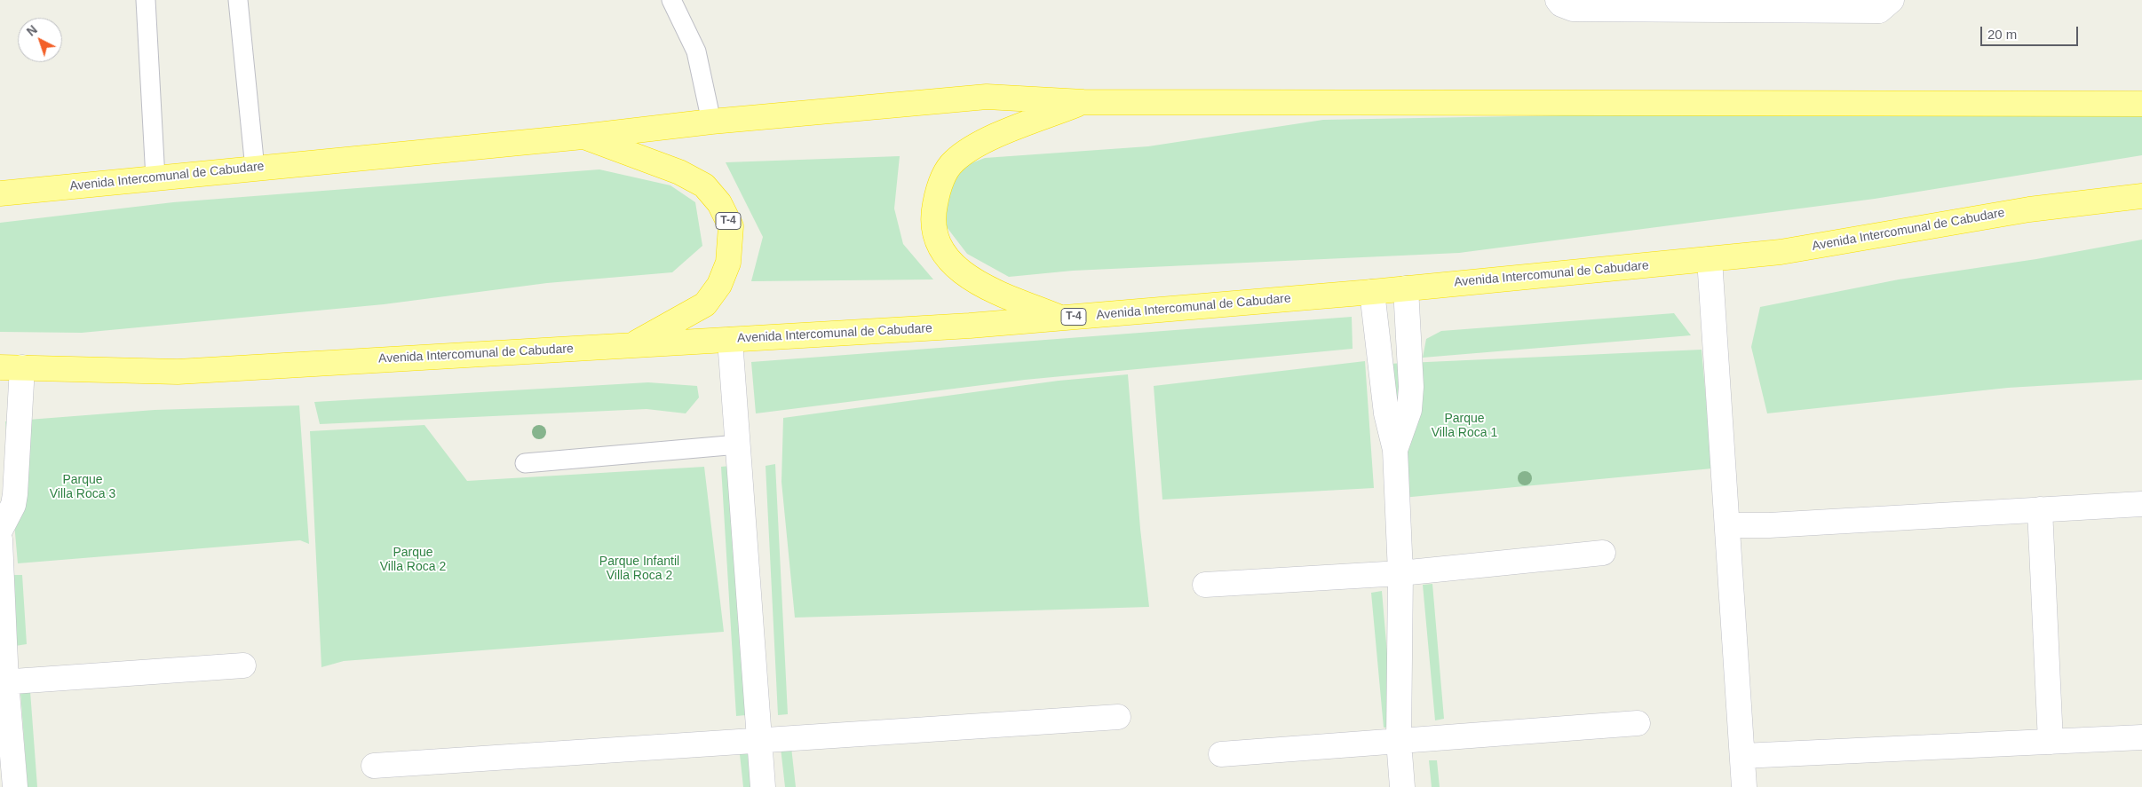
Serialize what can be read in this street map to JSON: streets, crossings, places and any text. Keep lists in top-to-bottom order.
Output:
{
  "streets": {
    "highway": ["Avenida Intercomunal de Cabudare", "T-4"]
  },
  "crossings": [
    ["Avenida Intercomunal de Cabudare", "T-4"]
  ],
  "parks": [
    "Parque Villa Roca 1",
    "Parque Villa Roca 3",
    "Parque Villa Roca 2",
    "Parque Infantil Villa Roca 2"
  ],
  "scale_bar": "20 m",
  "north": "top left"
}
